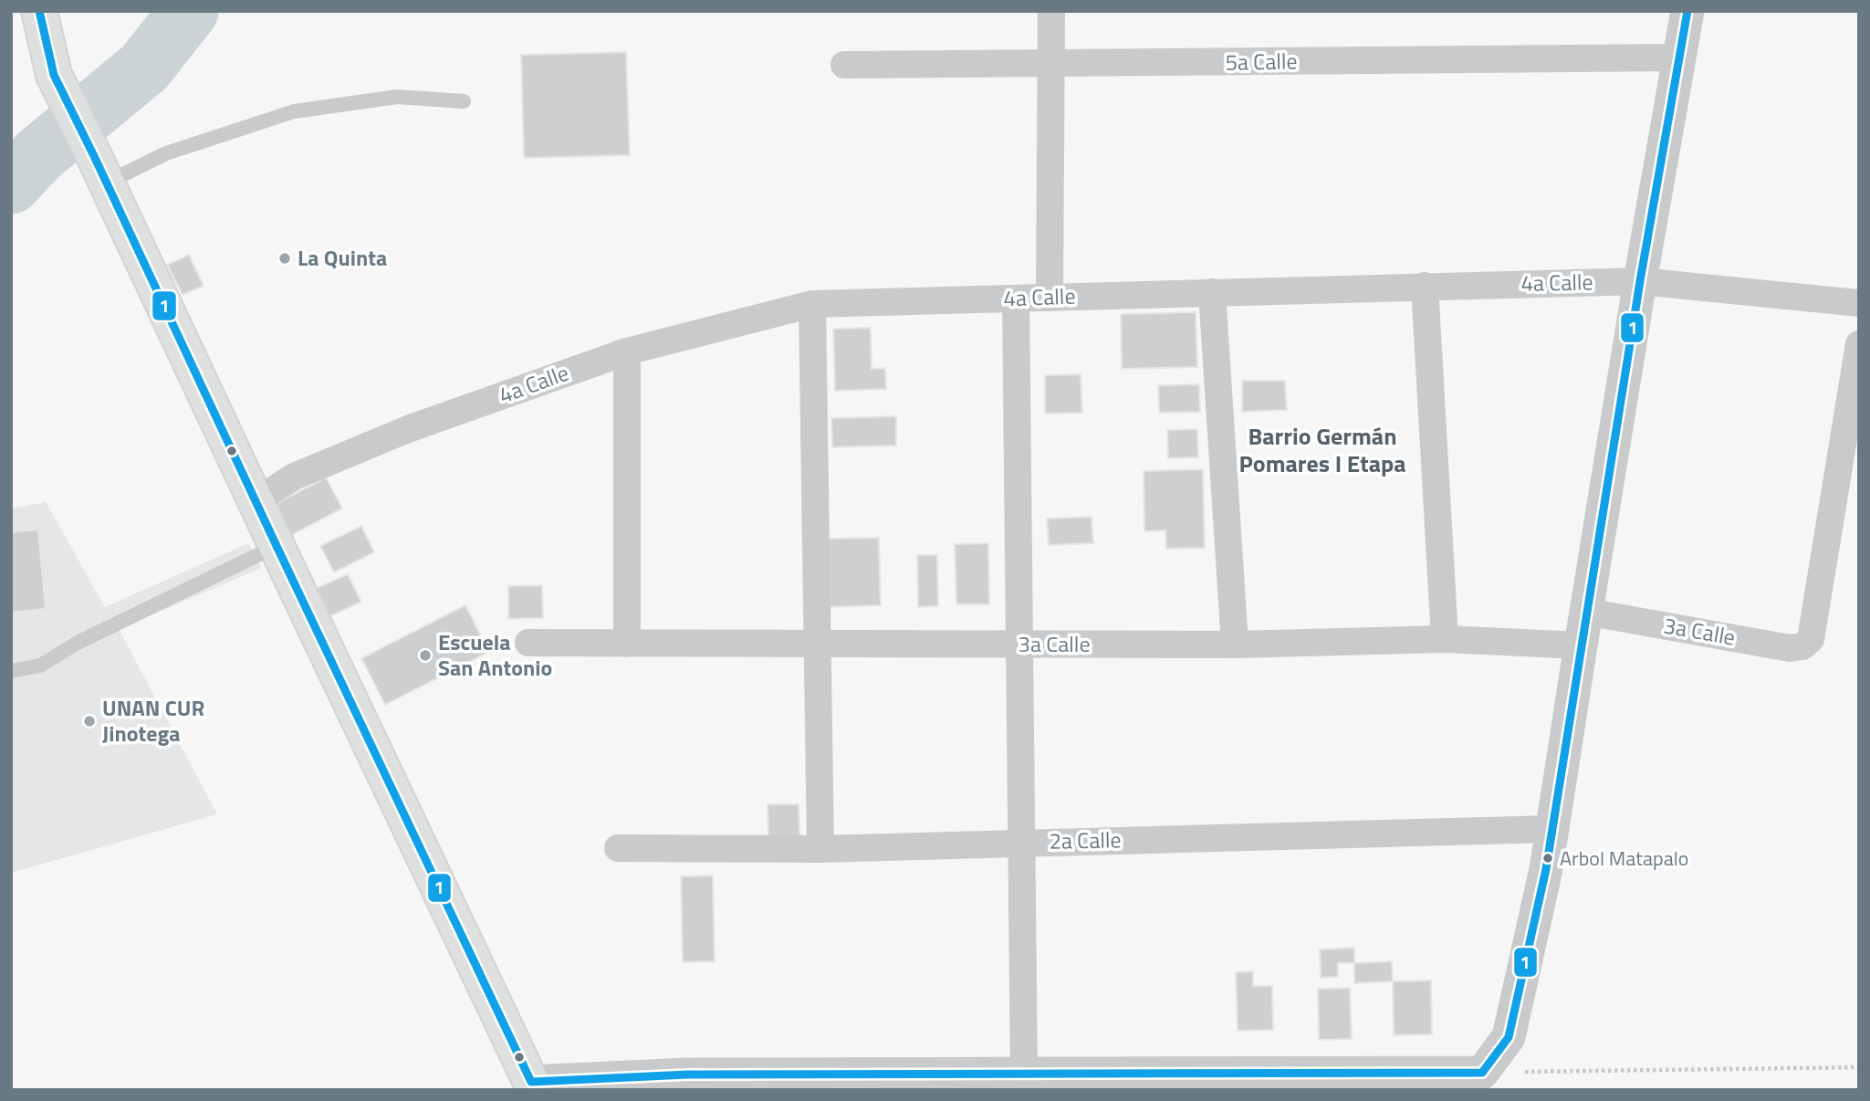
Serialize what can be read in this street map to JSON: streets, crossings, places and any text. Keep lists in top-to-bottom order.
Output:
{
  "streets": {
    "street": [
      "5a Calle",
      "4a Calle",
      "3a Calle",
      "2a Calle"
    ]
  },
  "districts": ["Barrio Germán Pomares I Etapa"],
  "places": [
    "La Quinta",
    "Escuela San Antonio",
    "UNAN CUR Jinotega",
    "Arbol Matapalo"
  ],
  "lines": ["transit line 1"]
}
